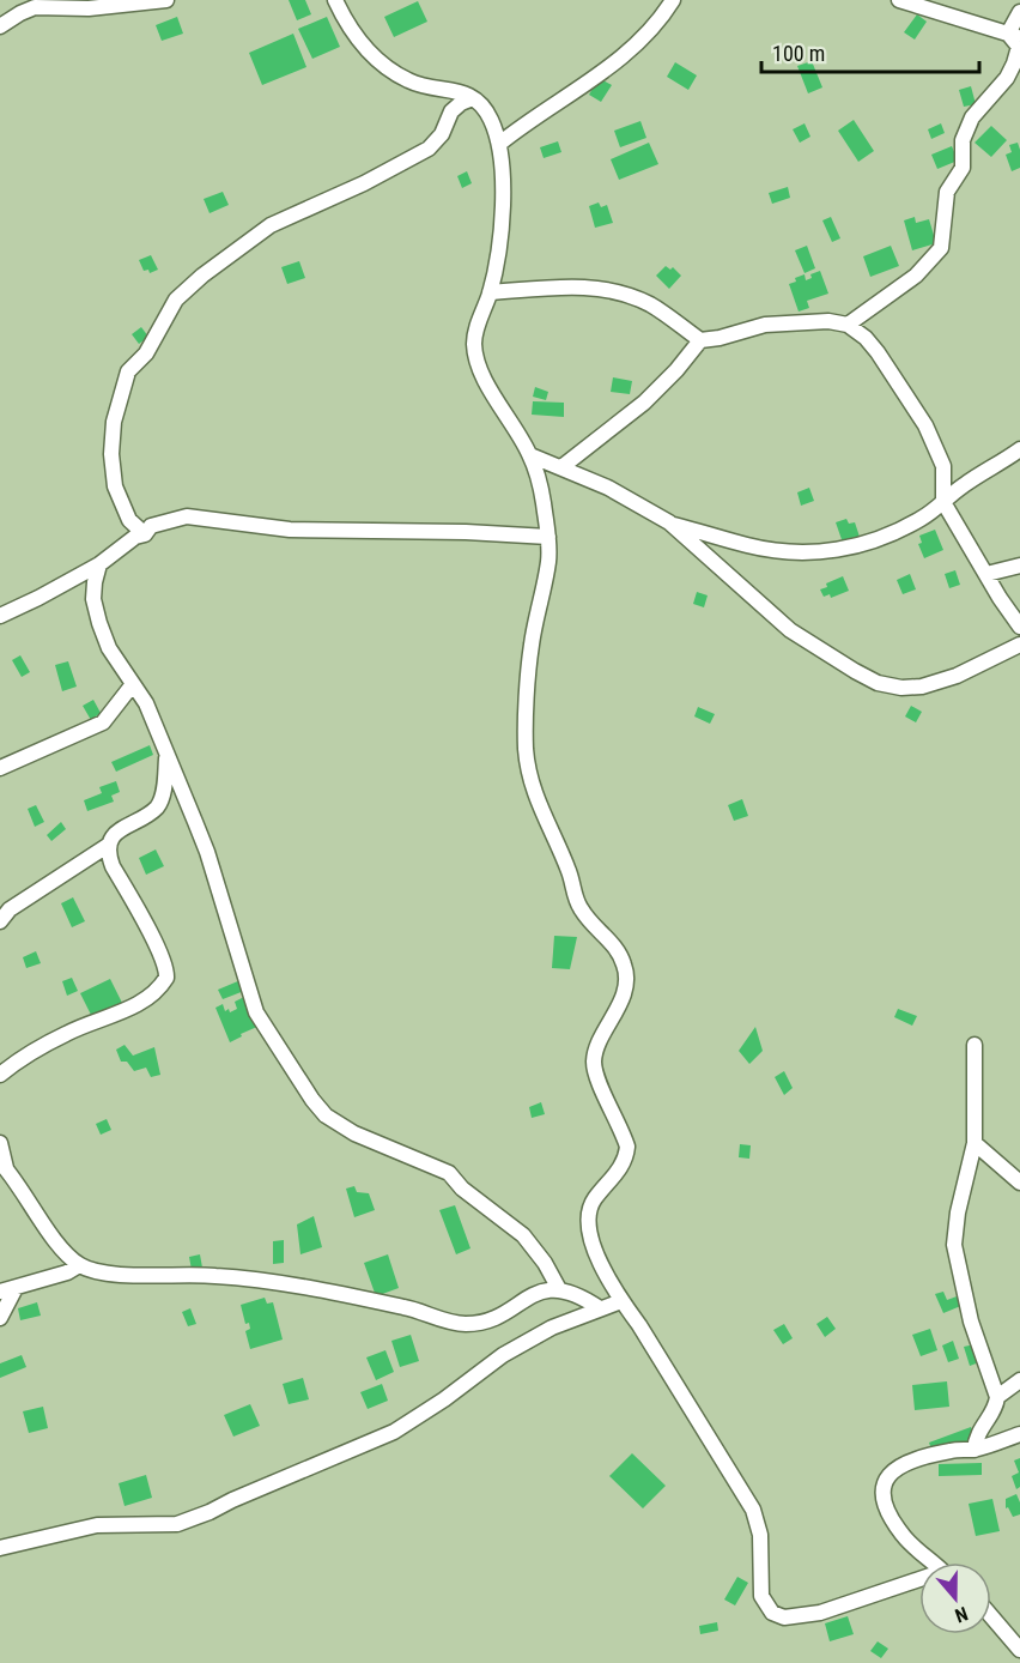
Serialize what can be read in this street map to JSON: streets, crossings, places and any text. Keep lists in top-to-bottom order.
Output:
{
  "scale_bar": "100 m",
  "north": "bottom"
}
